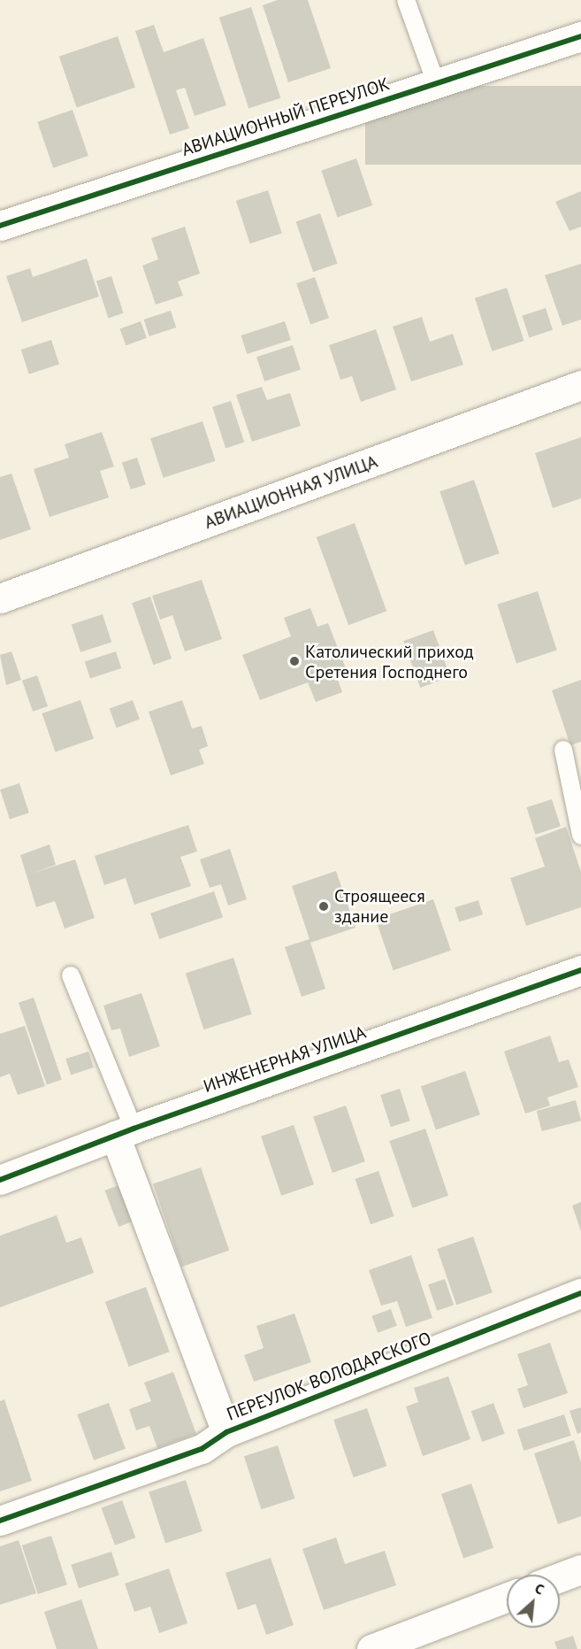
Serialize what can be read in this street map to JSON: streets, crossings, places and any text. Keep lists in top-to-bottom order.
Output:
{
  "streets": {
    "street": [
      "АВИАЦИОННЫЙ ПЕРЕУЛОК",
      "АВИАЦИОННАЯ УЛИЦА",
      "ИНЖЕНЕРНАЯ УЛИЦА",
      "ПЕРЕУЛОК ВОЛОДАРСКОГО"
    ]
  },
  "places": ["Католический приход Сретения Господнего", "Строящееся здание"],
  "north": "top right"
}
